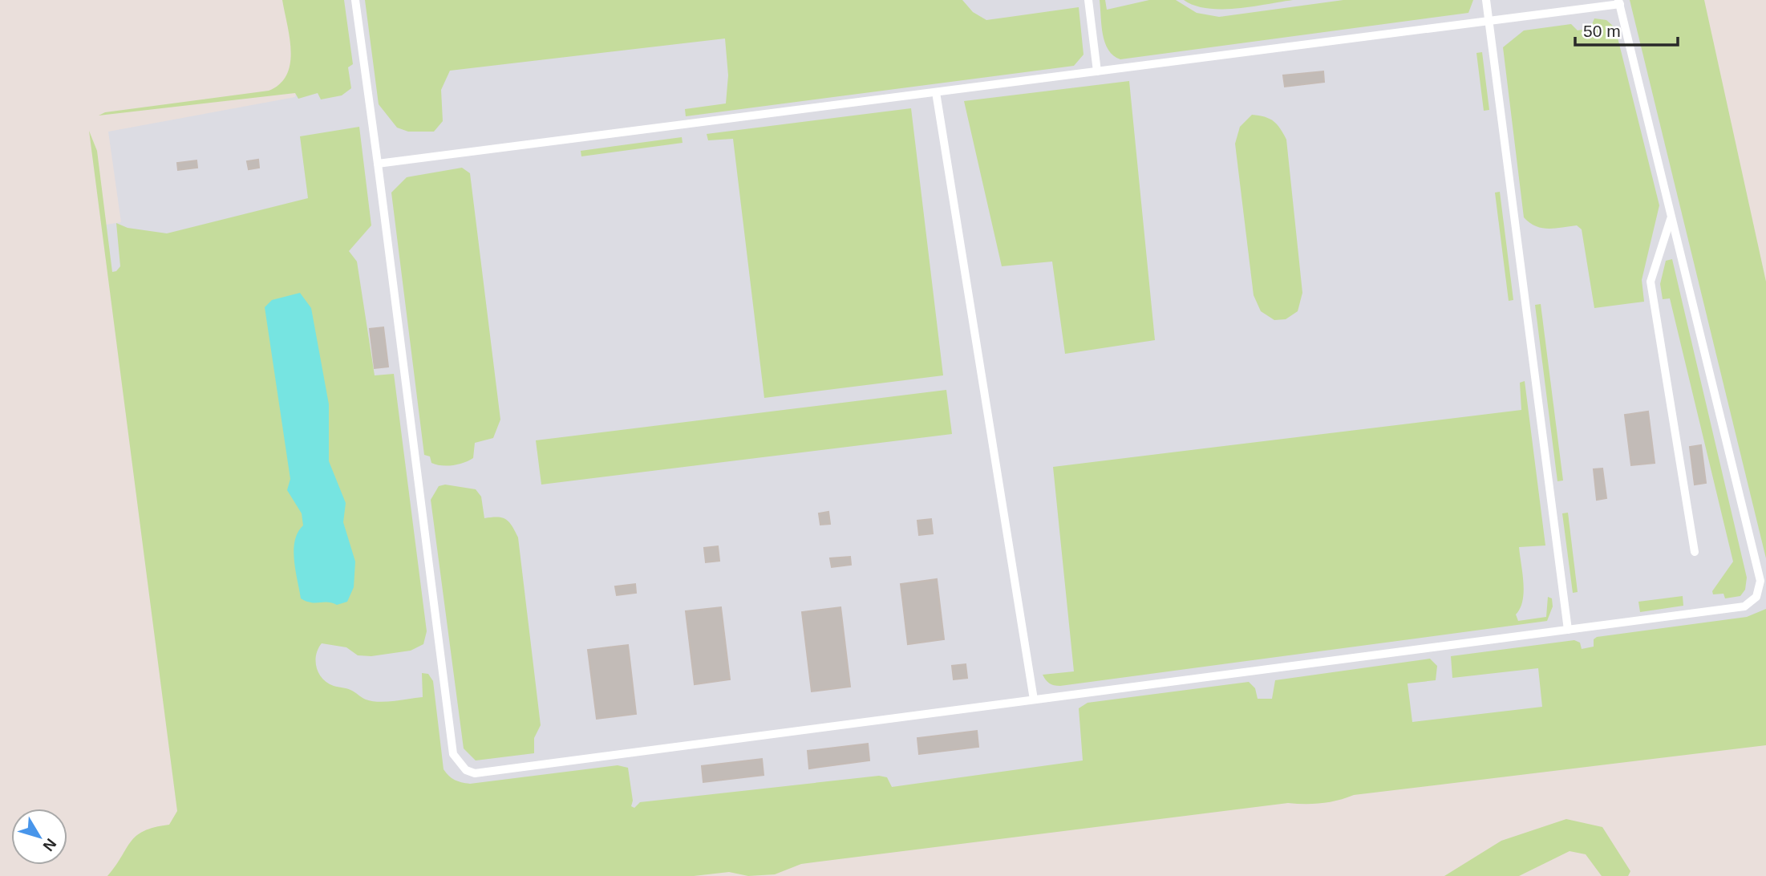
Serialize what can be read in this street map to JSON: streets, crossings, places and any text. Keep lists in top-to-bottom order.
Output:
{
  "scale_bar": "50 m",
  "north": "bottom right"
}
